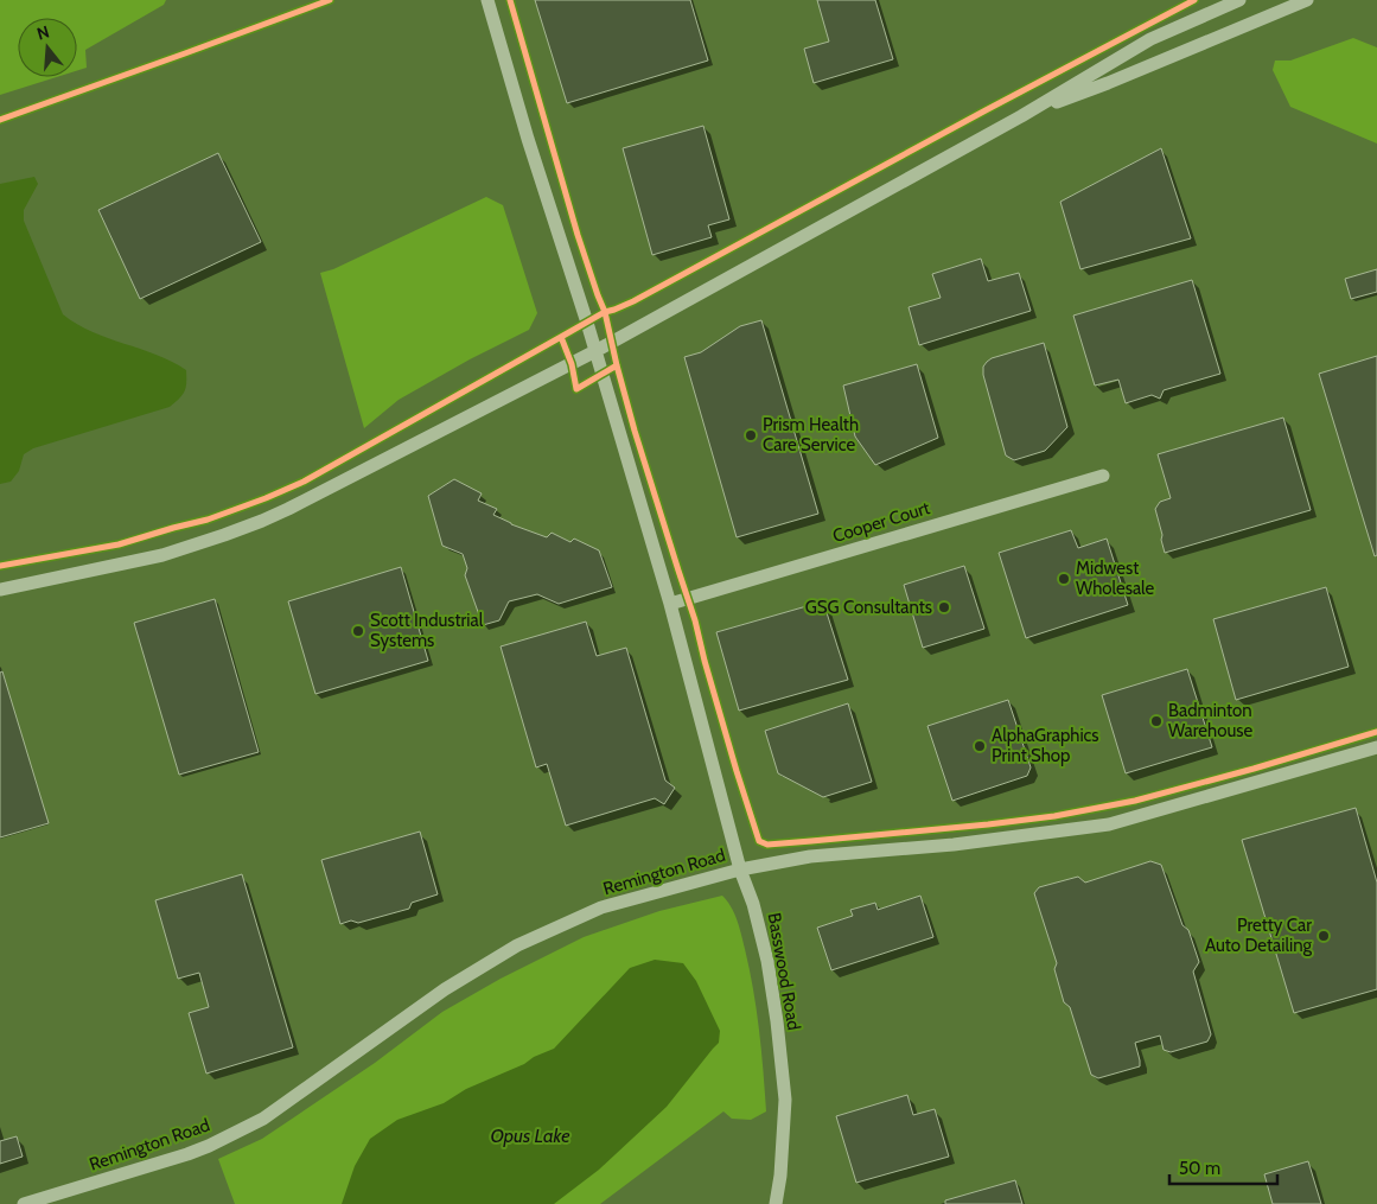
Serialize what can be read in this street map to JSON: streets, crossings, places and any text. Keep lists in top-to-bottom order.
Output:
{
  "streets": {
    "street": ["Cooper Court", "Remington Road", "Basswood Road"]
  },
  "crossings": [
    ["Cooper Court", "Basswood Road"],
    ["Remington Road", "Basswood Road"]
  ],
  "water": ["Opus Lake"],
  "places": [
    "Prism Health Care Service",
    "Midwest Wholesale",
    "GSG Consultants",
    "Scott Industrial Systems",
    "Badminton Warehouse",
    "AlphaGraphics Print Shop",
    "Pretty Car Auto Detailing"
  ],
  "scale_bar": "50 m",
  "north": "top"
}
